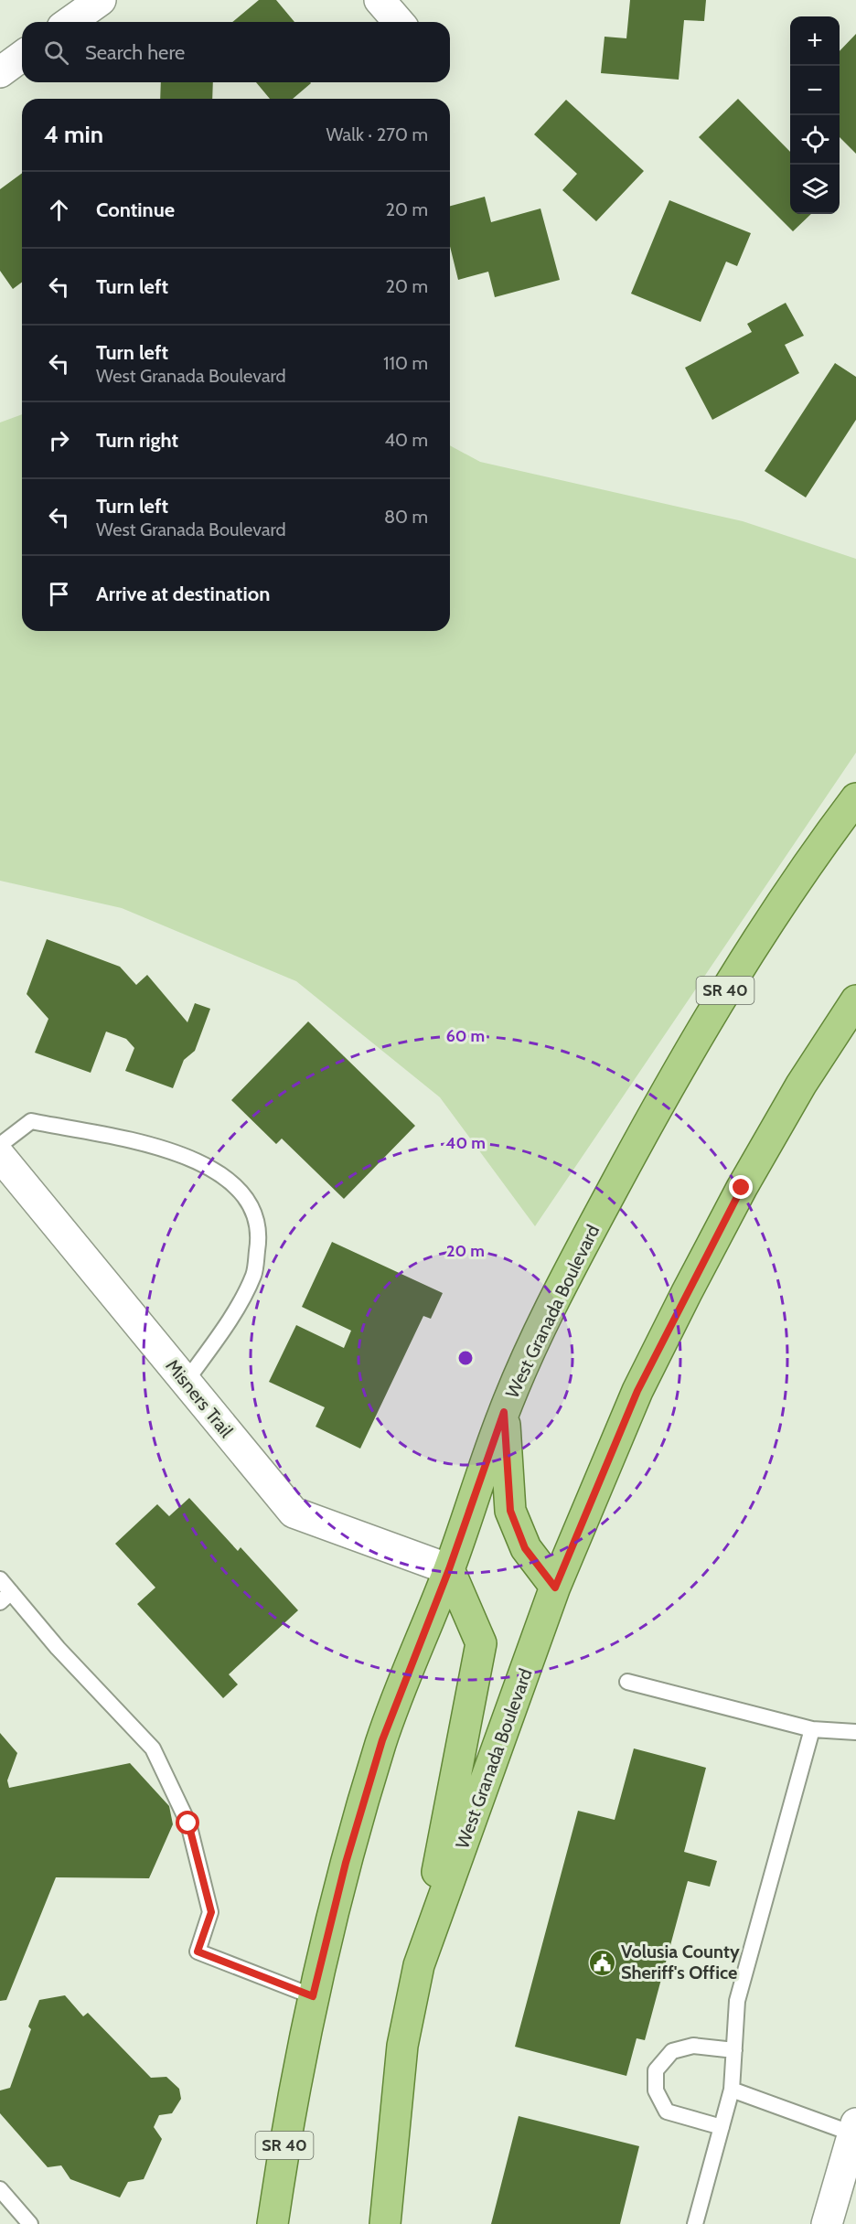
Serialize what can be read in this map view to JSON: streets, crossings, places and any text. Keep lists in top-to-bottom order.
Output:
{
  "streets": {
    "main road": ["SR 40", "West Granada Boulevard"],
    "street": ["Misners Trail"]
  },
  "crossings": [
    ["West Granada Boulevard", "Misners Trail"]
  ],
  "places": {
    "public building": ["Volusia County Sheriff's Office"]
  },
  "page": {
    "map_buttons": ["+", "−"],
    "search": "Search here",
    "heading": ["4 min", "Walk · 270 m"],
    "list": [
      ["Continue", "20 m"],
      ["Turn left", "20 m"],
      ["Turn left", "West Granada Boulevard", "110 m"],
      ["Turn right", "40 m"],
      ["Turn left", "West Granada Boulevard", "80 m"],
      "Arrive at destination"
    ]
  },
  "rings": ["60 m", "40 m", "20 m"]
}
